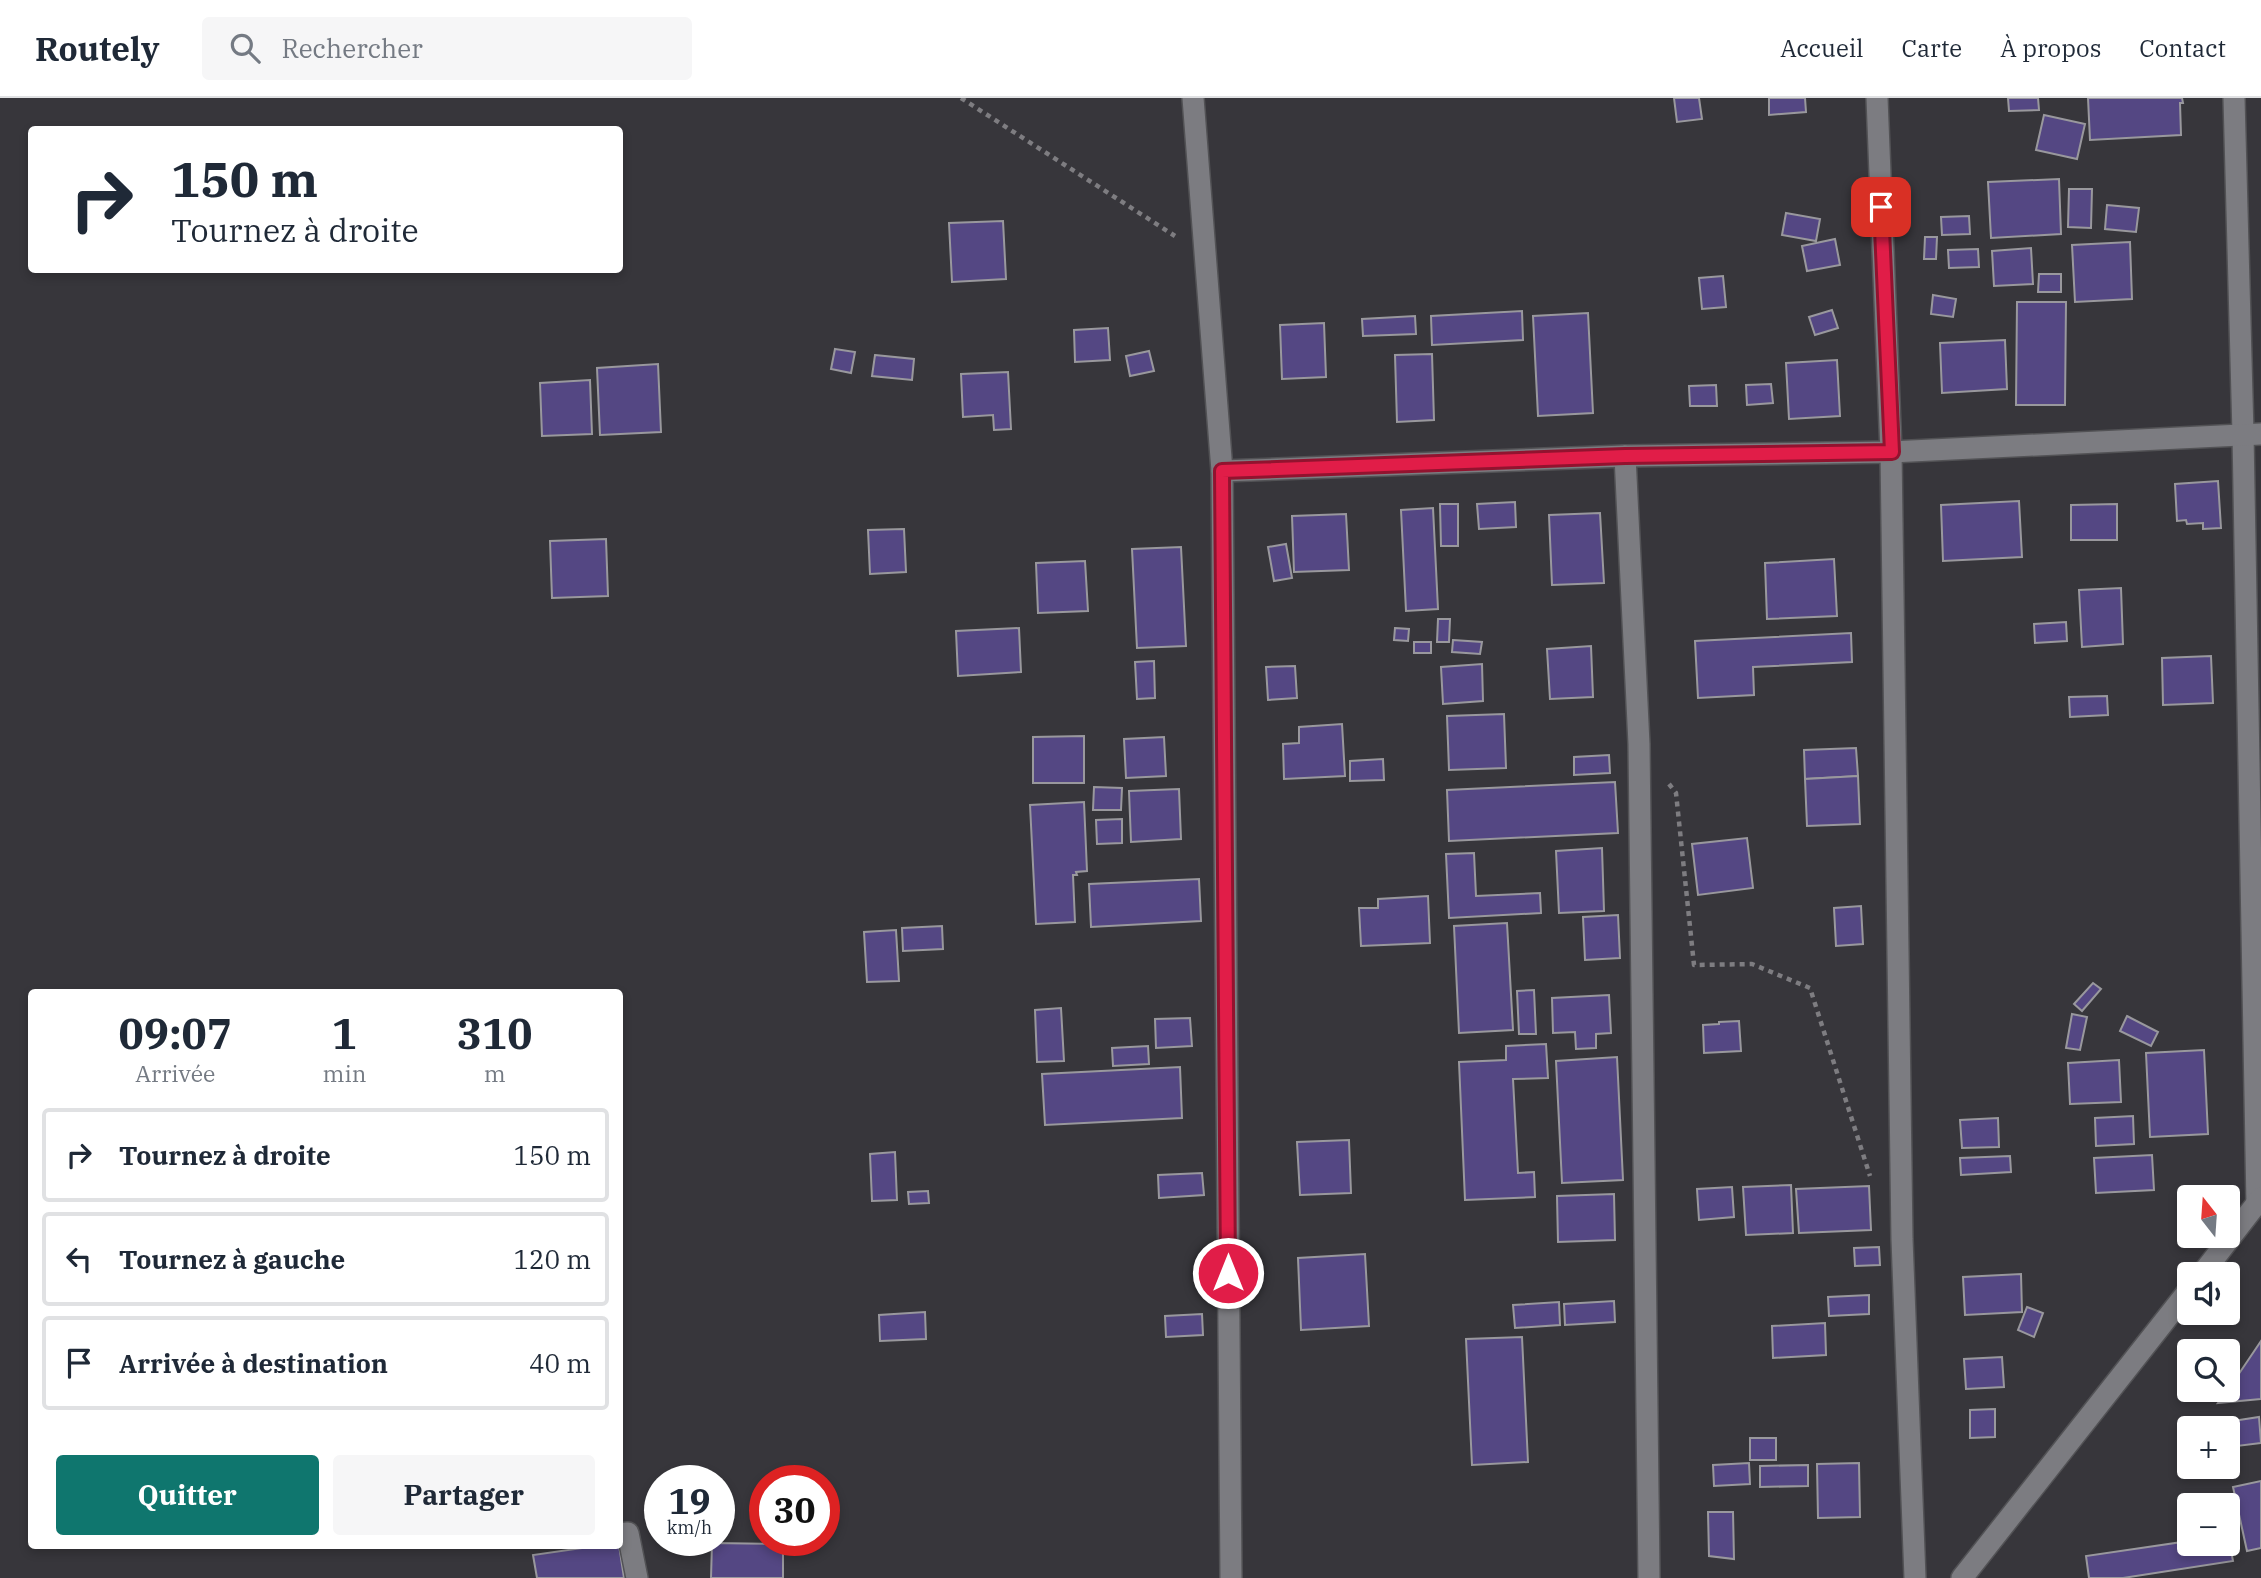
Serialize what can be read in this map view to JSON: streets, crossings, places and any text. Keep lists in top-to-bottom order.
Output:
{
  "north": "top",
  "page": {
    "header": "Routely",
    "search": "Rechercher",
    "nav": [
      "Accueil",
      "Carte",
      "À propos",
      "Contact"
    ],
    "turn": ["150 m", "Tournez à droite"],
    "eta": [
      "09:07",
      "Arrivée",
      "1",
      "min",
      "310",
      "m"
    ],
    "list": [
      {
        "name": "Tournez à droite",
        "value": "150 m"
      },
      {
        "name": "Tournez à gauche",
        "value": "120 m"
      },
      {
        "name": "Arrivée à destination",
        "value": "40 m"
      }
    ],
    "map_buttons": ["+", "−"],
    "buttons": ["Quitter", "Partager"],
    "speed": "19 km/h",
    "limit": "30"
  }
}
